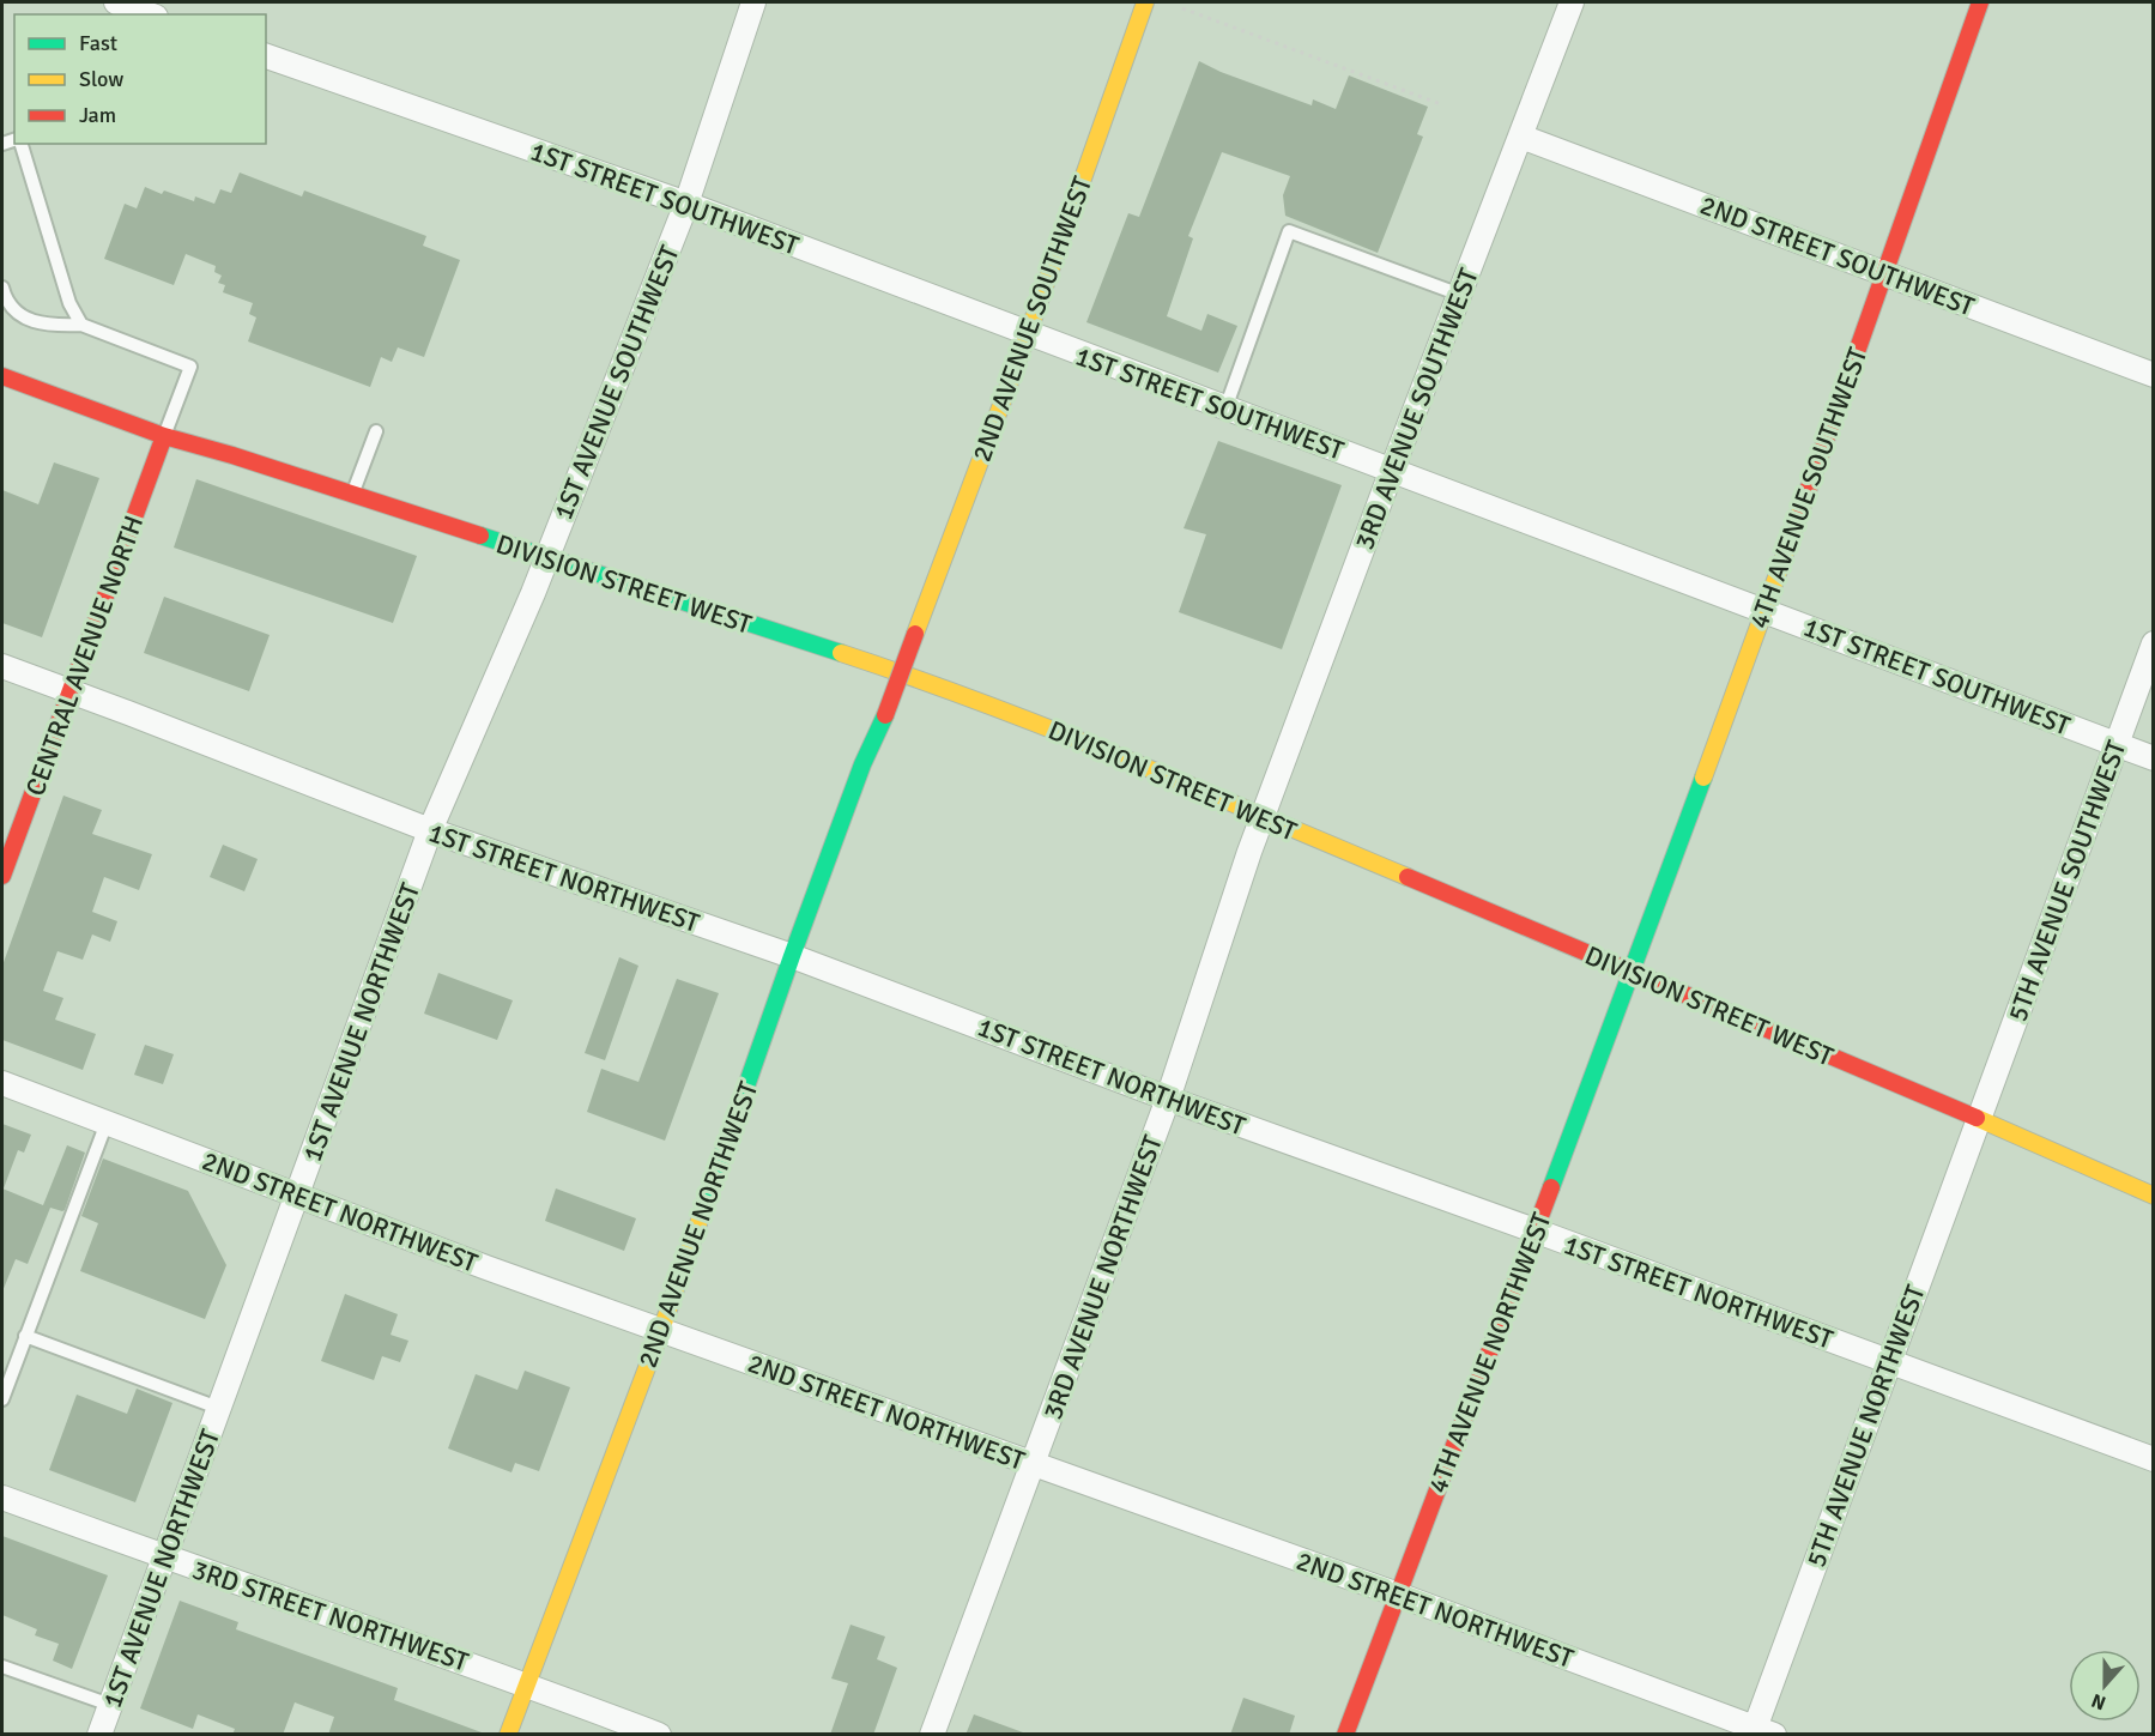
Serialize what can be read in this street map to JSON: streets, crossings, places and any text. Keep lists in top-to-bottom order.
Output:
{
  "streets": {
    "street": [
      "1ST STREET SOUTHWEST",
      "2ND STREET SOUTHWEST",
      "2ND AVENUE SOUTHWEST",
      "1ST AVENUE SOUTHWEST",
      "3RD AVENUE SOUTHWEST",
      "4TH AVENUE SOUTHWEST",
      "DIVISION STREET WEST",
      "CENTRAL AVENUE NORTH",
      "1ST STREET NORTHWEST",
      "5TH AVENUE SOUTHWEST",
      "1ST AVENUE NORTHWEST",
      "2ND STREET NORTHWEST",
      "2ND AVENUE NORTHWEST",
      "3RD AVENUE NORTHWEST",
      "4TH AVENUE NORTHWEST",
      "5TH AVENUE NORTHWEST",
      "3RD STREET NORTHWEST"
    ]
  },
  "crossings": [
    ["1ST STREET SOUTHWEST", "2ND AVENUE SOUTHWEST"],
    ["1ST STREET SOUTHWEST", "1ST AVENUE SOUTHWEST"],
    ["1ST STREET SOUTHWEST", "3RD AVENUE SOUTHWEST"],
    ["1ST STREET SOUTHWEST", "4TH AVENUE SOUTHWEST"],
    ["1ST STREET SOUTHWEST", "5TH AVENUE SOUTHWEST"],
    ["2ND STREET SOUTHWEST", "3RD AVENUE SOUTHWEST"],
    ["2ND STREET SOUTHWEST", "4TH AVENUE SOUTHWEST"],
    ["2ND AVENUE SOUTHWEST", "2ND AVENUE NORTHWEST"],
    ["1ST AVENUE SOUTHWEST", "DIVISION STREET WEST"],
    ["1ST AVENUE SOUTHWEST", "1ST AVENUE NORTHWEST"],
    ["3RD AVENUE SOUTHWEST", "DIVISION STREET WEST"],
    ["3RD AVENUE SOUTHWEST", "3RD AVENUE NORTHWEST"],
    ["4TH AVENUE SOUTHWEST", "DIVISION STREET WEST"],
    ["4TH AVENUE SOUTHWEST", "4TH AVENUE NORTHWEST"],
    ["DIVISION STREET WEST", "CENTRAL AVENUE NORTH"],
    ["DIVISION STREET WEST", "5TH AVENUE SOUTHWEST"],
    ["DIVISION STREET WEST", "1ST AVENUE NORTHWEST"],
    ["DIVISION STREET WEST", "3RD AVENUE NORTHWEST"],
    ["DIVISION STREET WEST", "4TH AVENUE NORTHWEST"],
    ["DIVISION STREET WEST", "5TH AVENUE NORTHWEST"],
    ["CENTRAL AVENUE NORTH", "1ST STREET NORTHWEST"],
    ["1ST STREET NORTHWEST", "1ST AVENUE NORTHWEST"],
    ["1ST STREET NORTHWEST", "2ND AVENUE NORTHWEST"],
    ["1ST STREET NORTHWEST", "3RD AVENUE NORTHWEST"],
    ["1ST STREET NORTHWEST", "4TH AVENUE NORTHWEST"],
    ["1ST STREET NORTHWEST", "5TH AVENUE NORTHWEST"],
    ["5TH AVENUE SOUTHWEST", "5TH AVENUE NORTHWEST"],
    ["1ST AVENUE NORTHWEST", "2ND STREET NORTHWEST"],
    ["1ST AVENUE NORTHWEST", "3RD STREET NORTHWEST"],
    ["2ND STREET NORTHWEST", "2ND AVENUE NORTHWEST"],
    ["2ND STREET NORTHWEST", "3RD AVENUE NORTHWEST"],
    ["2ND STREET NORTHWEST", "4TH AVENUE NORTHWEST"],
    ["2ND STREET NORTHWEST", "5TH AVENUE NORTHWEST"],
    ["2ND AVENUE NORTHWEST", "3RD STREET NORTHWEST"]
  ],
  "legend": ["Fast", "Slow", "Jam"],
  "north": "bottom"
}
